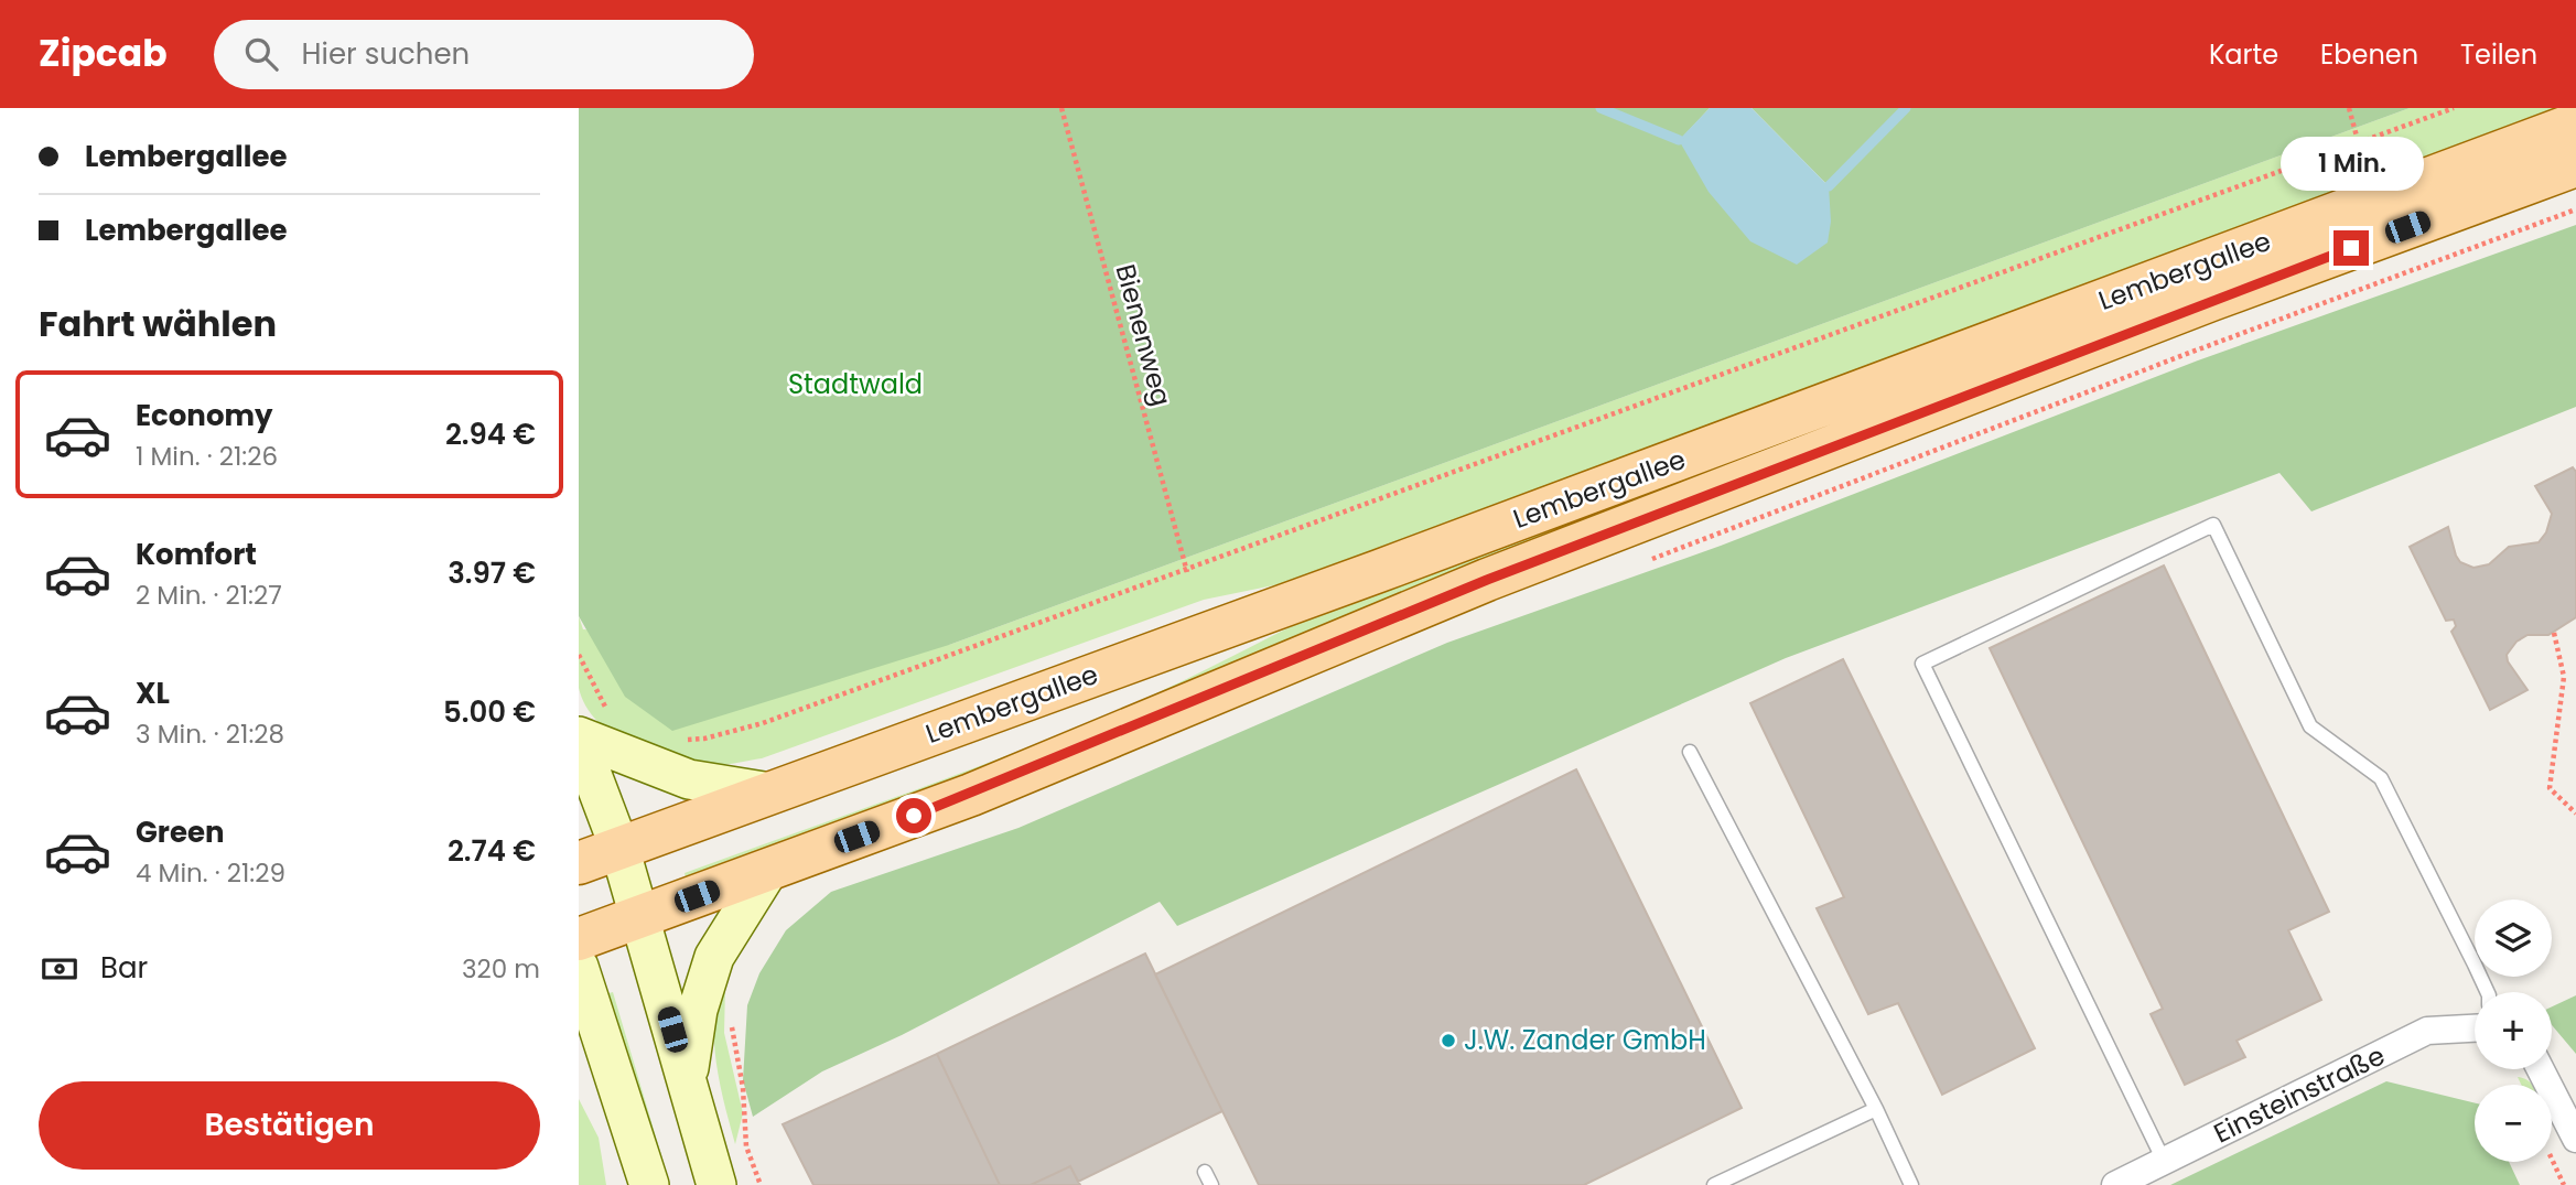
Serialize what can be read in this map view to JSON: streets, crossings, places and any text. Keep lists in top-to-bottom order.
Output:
{
  "streets": {
    "main road": ["Lembergallee"],
    "street": ["Einsteinstraße"],
    "path": ["Bienenweg"]
  },
  "parks": ["Stadtwald"],
  "places": ["J.W. Zander GmbH"],
  "page": {
    "header": "Zipcab",
    "search": "Hier suchen",
    "nav": ["Karte", "Ebenen", "Teilen"],
    "banner": ["Lembergallee", "Lembergallee"],
    "bubble": "1 Min.",
    "heading": "Fahrt wählen",
    "list": [
      {
        "name": "Economy",
        "note": "1 Min. · 21:26",
        "value": "2.94 €"
      },
      {
        "name": "Komfort",
        "note": "2 Min. · 21:27",
        "value": "3.97 €"
      },
      {
        "name": "XL",
        "note": "3 Min. · 21:28",
        "value": "5.00 €"
      },
      {
        "name": "Green",
        "note": "4 Min. · 21:29",
        "value": "2.74 €"
      }
    ],
    "map_buttons": ["+", "−"],
    "pay": ["Bar", "320 m"],
    "buttons": "Bestätigen"
  }
}
